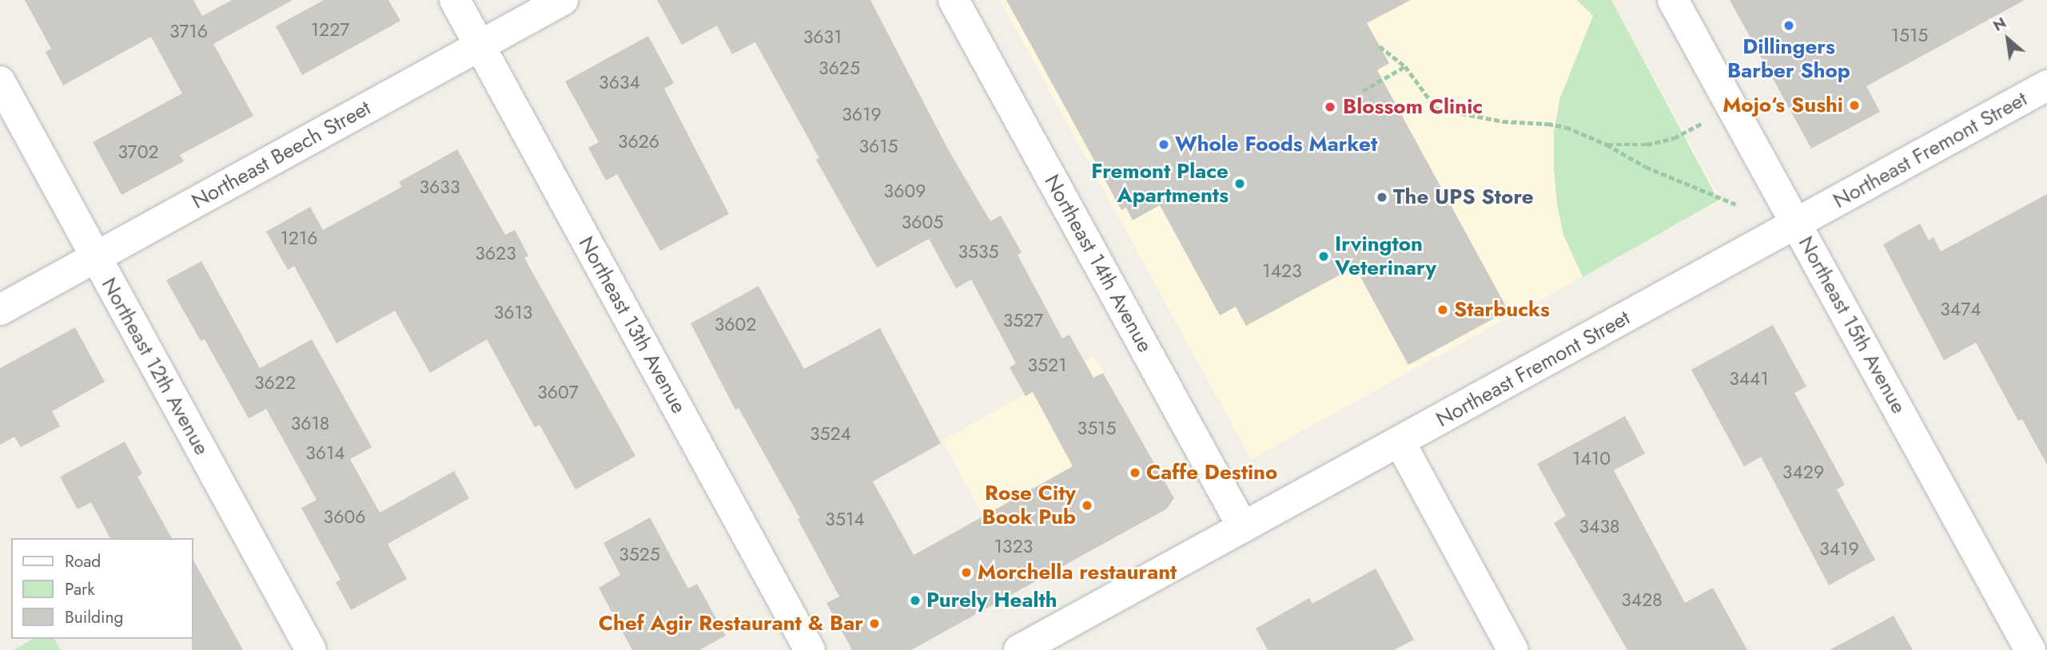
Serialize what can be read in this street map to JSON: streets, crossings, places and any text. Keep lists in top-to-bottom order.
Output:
{
  "streets": {
    "street": [
      "Northeast Fremont Street",
      "Northeast Beech Street",
      "Northeast 14th Avenue",
      "Northeast 13th Avenue",
      "Northeast 15th Avenue",
      "Northeast 12th Avenue"
    ]
  },
  "crossings": [
    ["Northeast Fremont Street", "Northeast 14th Avenue"],
    ["Northeast Fremont Street", "Northeast 15th Avenue"],
    ["Northeast Beech Street", "Northeast 13th Avenue"],
    ["Northeast Beech Street", "Northeast 12th Avenue"]
  ],
  "places": [
    "Dillingers Barber Shop",
    "Mojo‘s Sushi",
    "Blossom Clinic",
    "Whole Foods Market",
    "Fremont Place Apartments",
    "The UPS Store",
    "Irvington Veterinary",
    "Starbucks",
    "Caffe Destino",
    "Rose City Book Pub",
    "Morchella restaurant",
    "Purely Health",
    "Chef Agir Restaurant & Bar"
  ],
  "house_numbers": [
    "1227",
    "3716",
    "1515",
    "3631",
    "3625",
    "3634",
    "3619",
    "3626",
    "3615",
    "3702",
    "3633",
    "3609",
    "3605",
    "1216",
    "3535",
    "3623",
    "1423",
    "3474",
    "3613",
    "3527",
    "3602",
    "3521",
    "3441",
    "3622",
    "3607",
    "3618",
    "3515",
    "3524",
    "3614",
    "1410",
    "3429",
    "3606",
    "3514",
    "3438",
    "1323",
    "3419",
    "3525",
    "3428"
  ],
  "legend": ["Road", "Park", "Building"],
  "north": "top left"
}
